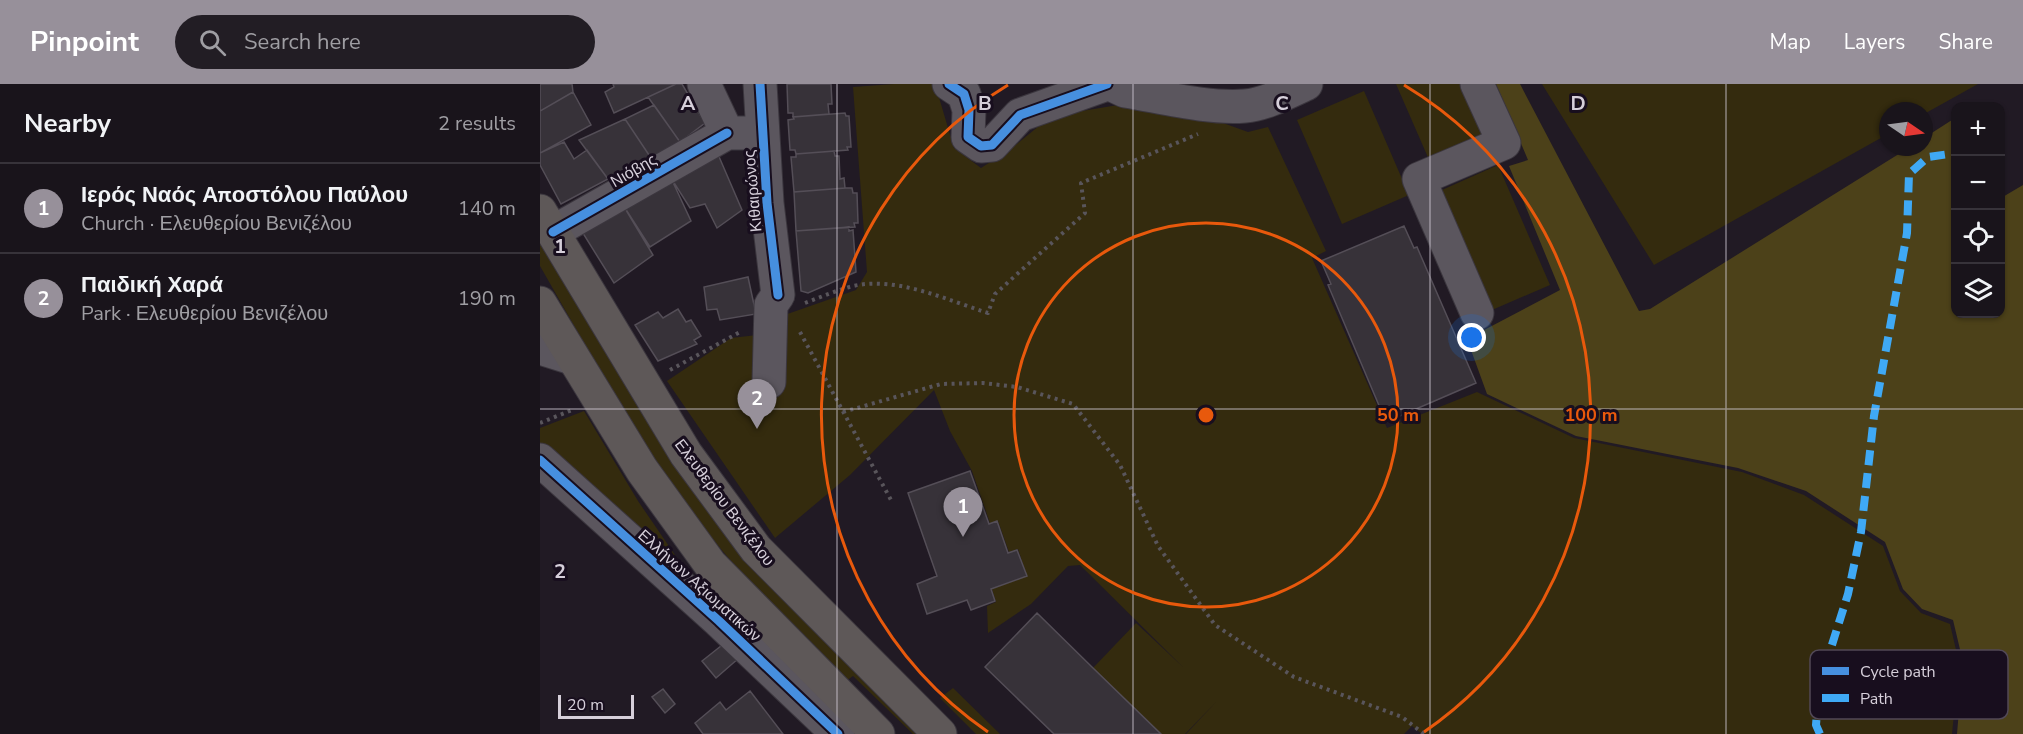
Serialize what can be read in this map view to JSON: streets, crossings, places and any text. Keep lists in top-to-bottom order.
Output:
{
  "streets": {
    "main road": ["Ελευθερίου Βενιζέλου", "Ελλήνων Αξιωματικών"],
    "street": ["Νιόβης", "Κιθαιρώνος"]
  },
  "crossings": [
    ["Νιόβης", "Ελευθερίου Βενιζέλου"]
  ],
  "legend": ["Cycle path", "Path"],
  "scale_bar": "20 m",
  "north": "right",
  "page": {
    "header": "Pinpoint",
    "search": "Search here",
    "nav": ["Map", "Layers", "Share"],
    "heading": ["Nearby", "2 results"],
    "map_buttons": ["+", "−"],
    "list": [
      {
        "mark": "1",
        "name": "Ιερός Ναός Αποστόλου Παύλου",
        "note": "Church · Ελευθερίου Βενιζέλου",
        "value": "140 m"
      },
      {
        "mark": "2",
        "name": "Παιδική Χαρά",
        "note": "Park · Ελευθερίου Βενιζέλου",
        "value": "190 m"
      }
    ],
    "pins": ["2", "1"],
    "scale": "20 m"
  },
  "grid": {
    "columns": [
      "A",
      "B",
      "C",
      "D"
    ],
    "rows": ["1", "2"]
  },
  "rings": ["50 m", "100 m"]
}
